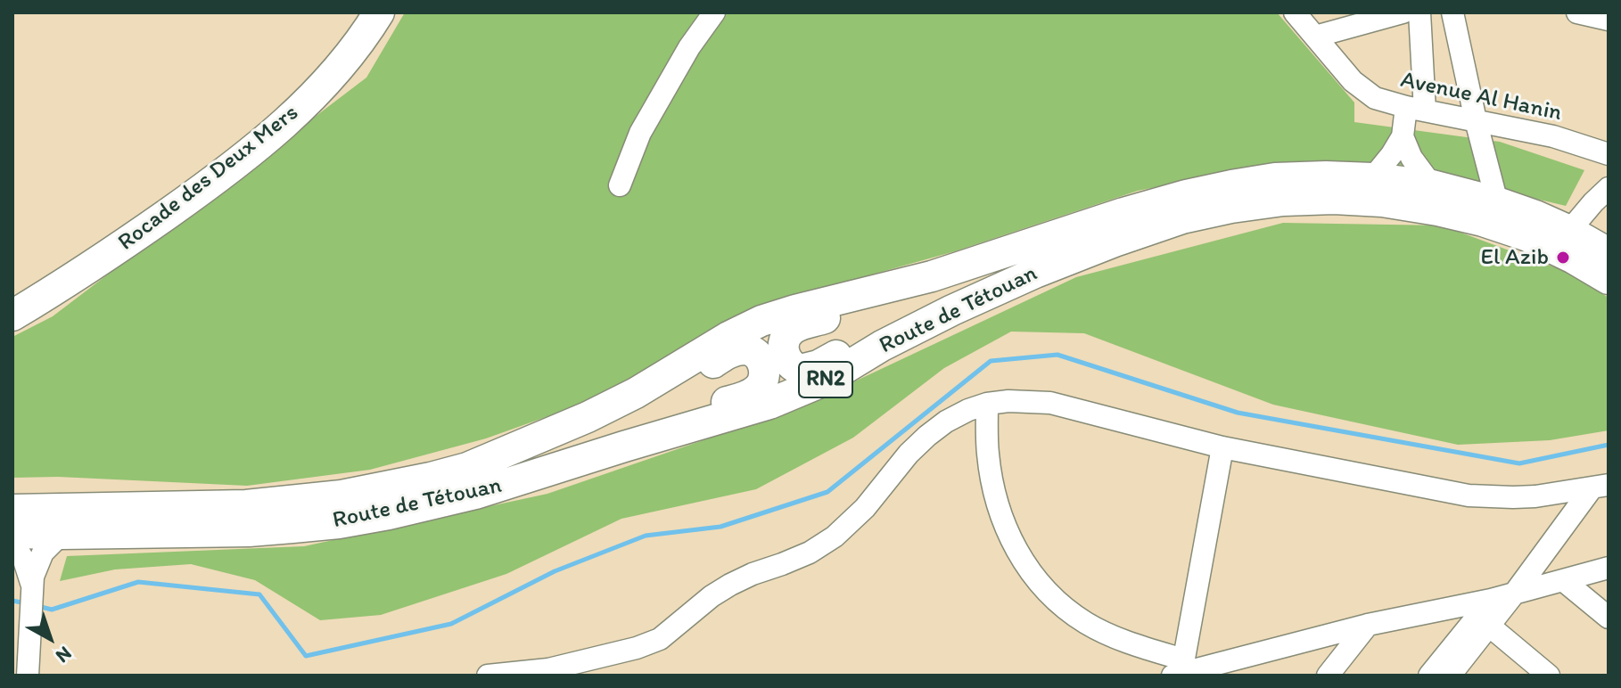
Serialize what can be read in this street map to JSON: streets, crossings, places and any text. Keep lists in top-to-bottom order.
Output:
{
  "streets": {
    "highway": ["Rocade des Deux Mers", "Route de Tétouan", "RN2"],
    "street": ["Avenue Al Hanin"]
  },
  "places": ["El Azib"],
  "north": "bottom right"
}
